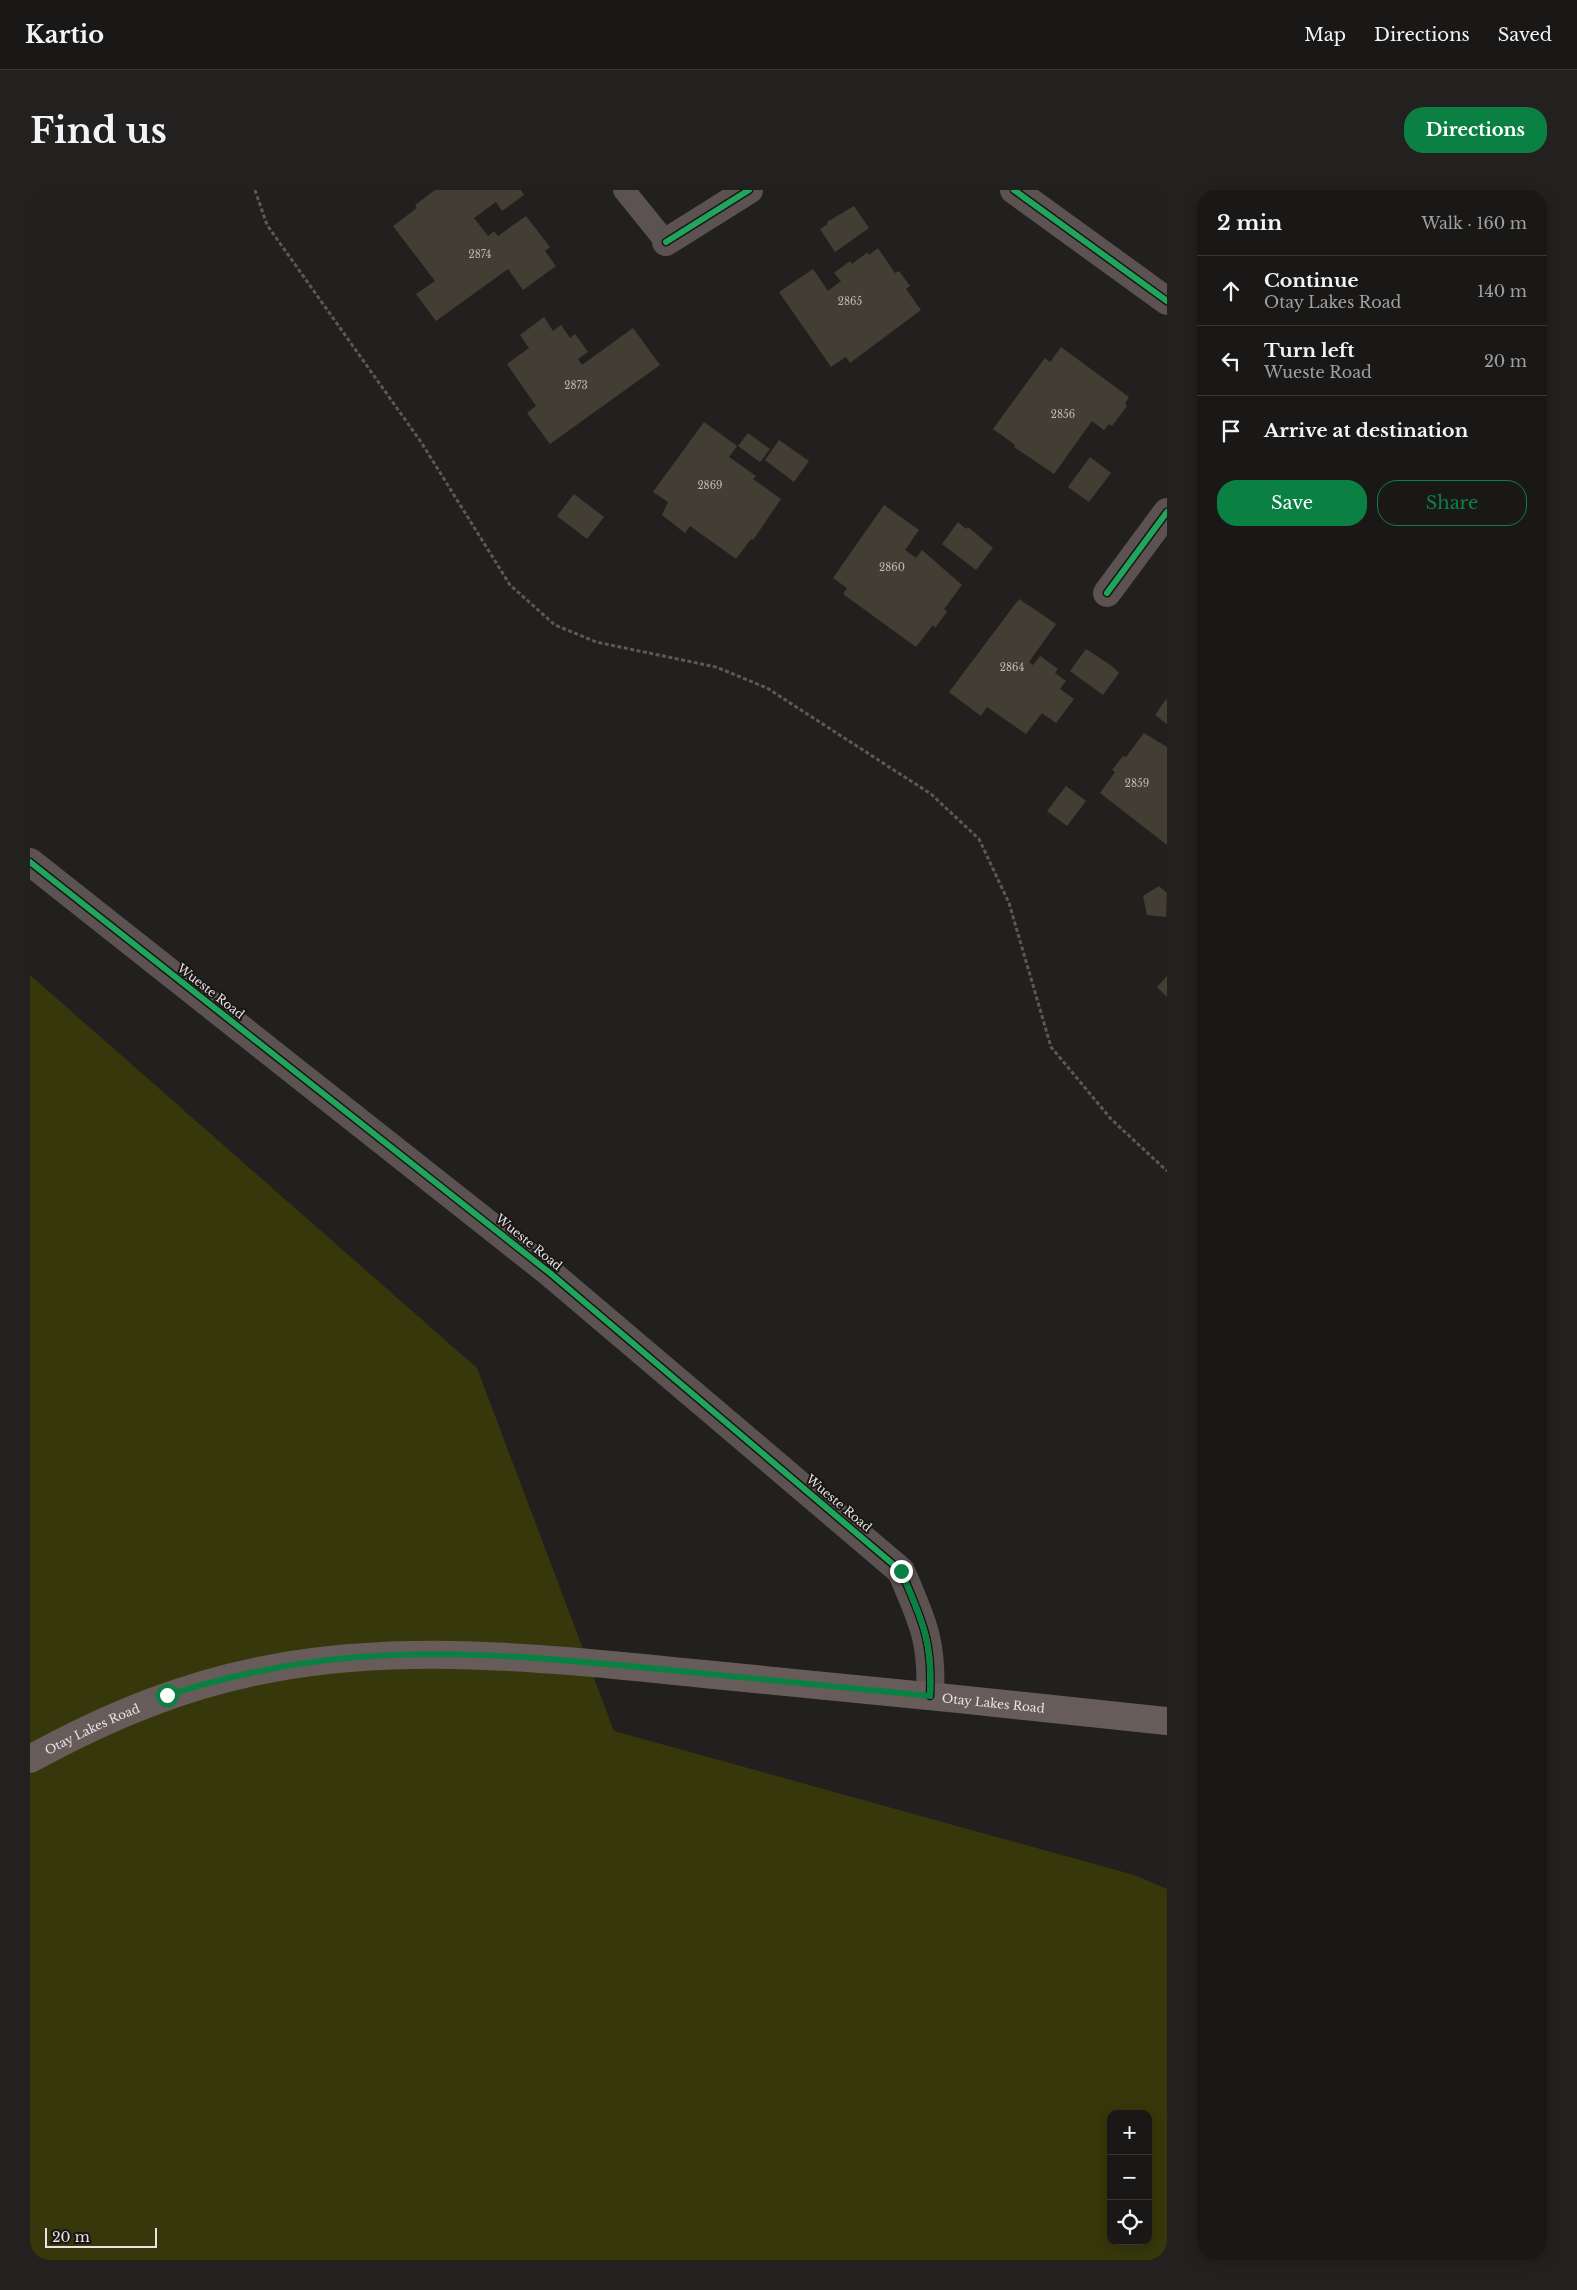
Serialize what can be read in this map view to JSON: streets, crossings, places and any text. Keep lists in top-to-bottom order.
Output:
{
  "streets": {
    "main road": ["Otay Lakes Road"],
    "street": ["Wueste Road"]
  },
  "crossings": [
    ["Wueste Road", "Otay Lakes Road"]
  ],
  "house_numbers": [
    "2874",
    "2865",
    "2873",
    "2856",
    "2869",
    "2860",
    "2864",
    "2859"
  ],
  "scale_bar": "20 m",
  "page": {
    "header": "Kartio",
    "nav": ["Map", "Directions", "Saved"],
    "buttons": [
      "Directions",
      ["Save", "Share"]
    ],
    "title": "Find us",
    "heading": ["2 min", "Walk · 160 m"],
    "list": [
      ["Continue", "Otay Lakes Road", "140 m"],
      ["Turn left", "Wueste Road", "20 m"],
      "Arrive at destination"
    ],
    "map_buttons": ["+", "−"],
    "scale": "20 m"
  }
}
